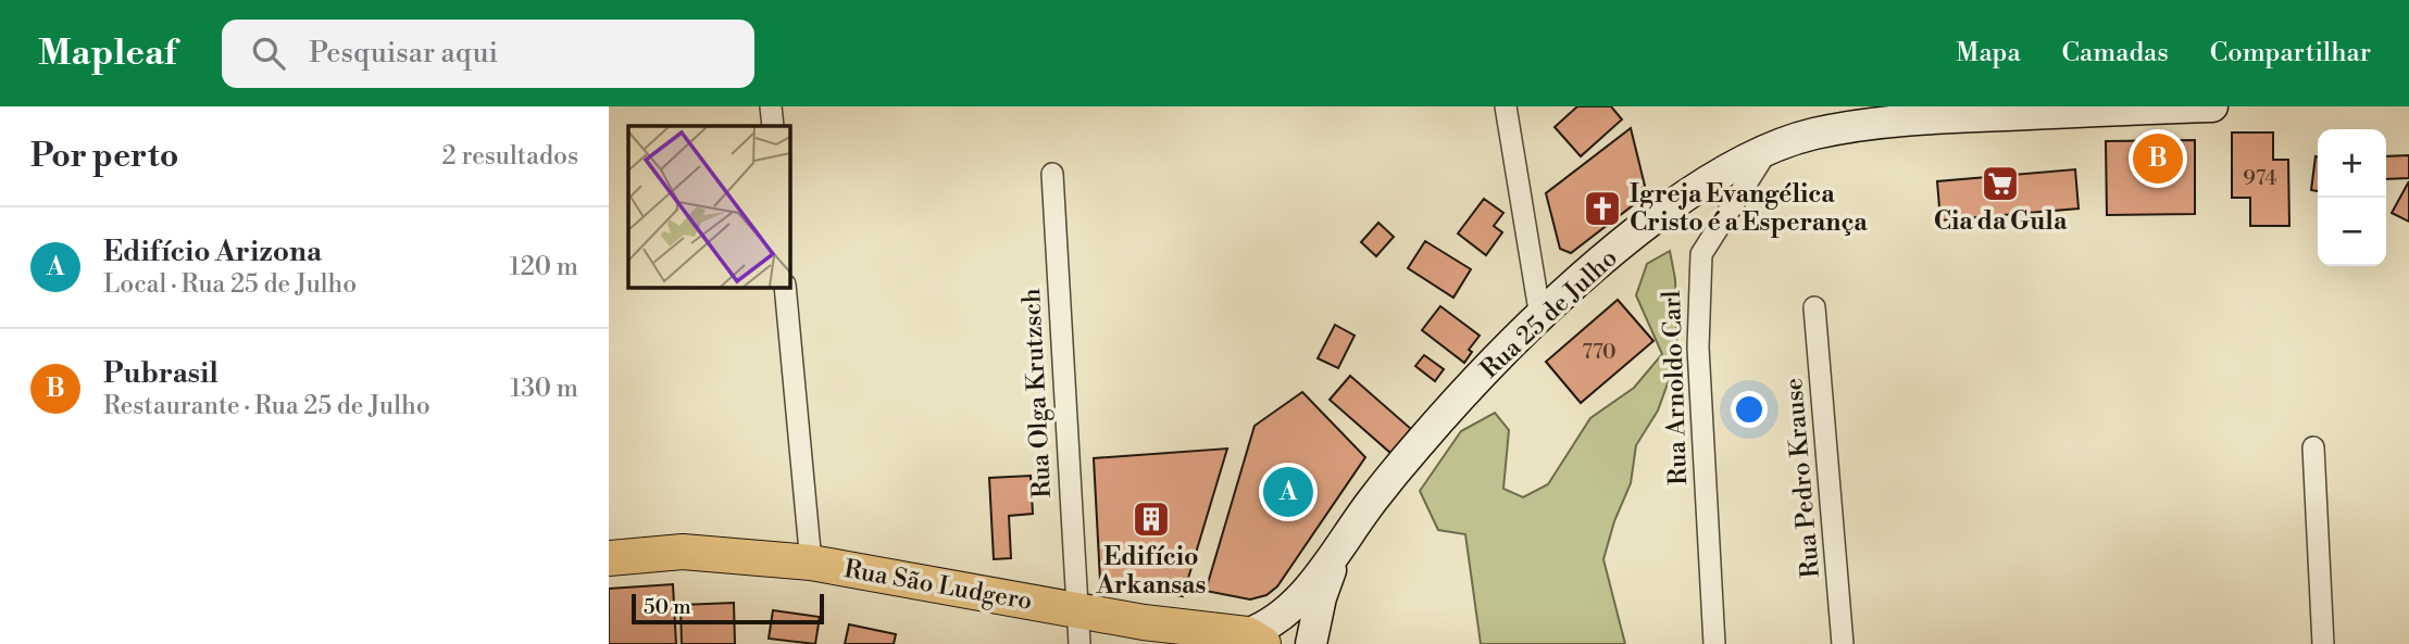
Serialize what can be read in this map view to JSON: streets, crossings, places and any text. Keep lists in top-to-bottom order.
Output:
{
  "streets": {
    "main road": ["Rua 25 de Julho", "Rua São Ludgero"],
    "street": ["Rua Arnoldo Carl", "Rua Olga Krutzsch", "Rua Pedro Krause"]
  },
  "crossings": [
    ["Rua 25 de Julho", "Rua Arnoldo Carl"],
    ["Rua 25 de Julho", "Rua São Ludgero"],
    ["Rua Olga Krutzsch", "Rua São Ludgero"]
  ],
  "places": {
    "supermarket": ["Cia da Gula"],
    "church": ["Igreja Evangélica Cristo é a Esperança"],
    "building": ["Edifício Arkansas"]
  },
  "house_numbers": ["974", "770"],
  "scale_bar": "50 m",
  "page": {
    "header": "Mapleaf",
    "search": "Pesquisar aqui",
    "nav": ["Mapa", "Camadas", "Compartilhar"],
    "heading": ["Por perto", "2 resultados"],
    "map_buttons": ["+", "−"],
    "pins": ["B", "A"],
    "list": [
      {
        "mark": "A",
        "name": "Edifício Arizona",
        "note": "Local · Rua 25 de Julho",
        "value": "120 m"
      },
      {
        "mark": "B",
        "name": "Pubrasil",
        "note": "Restaurante · Rua 25 de Julho",
        "value": "130 m"
      }
    ],
    "scale": "50 m"
  }
}
